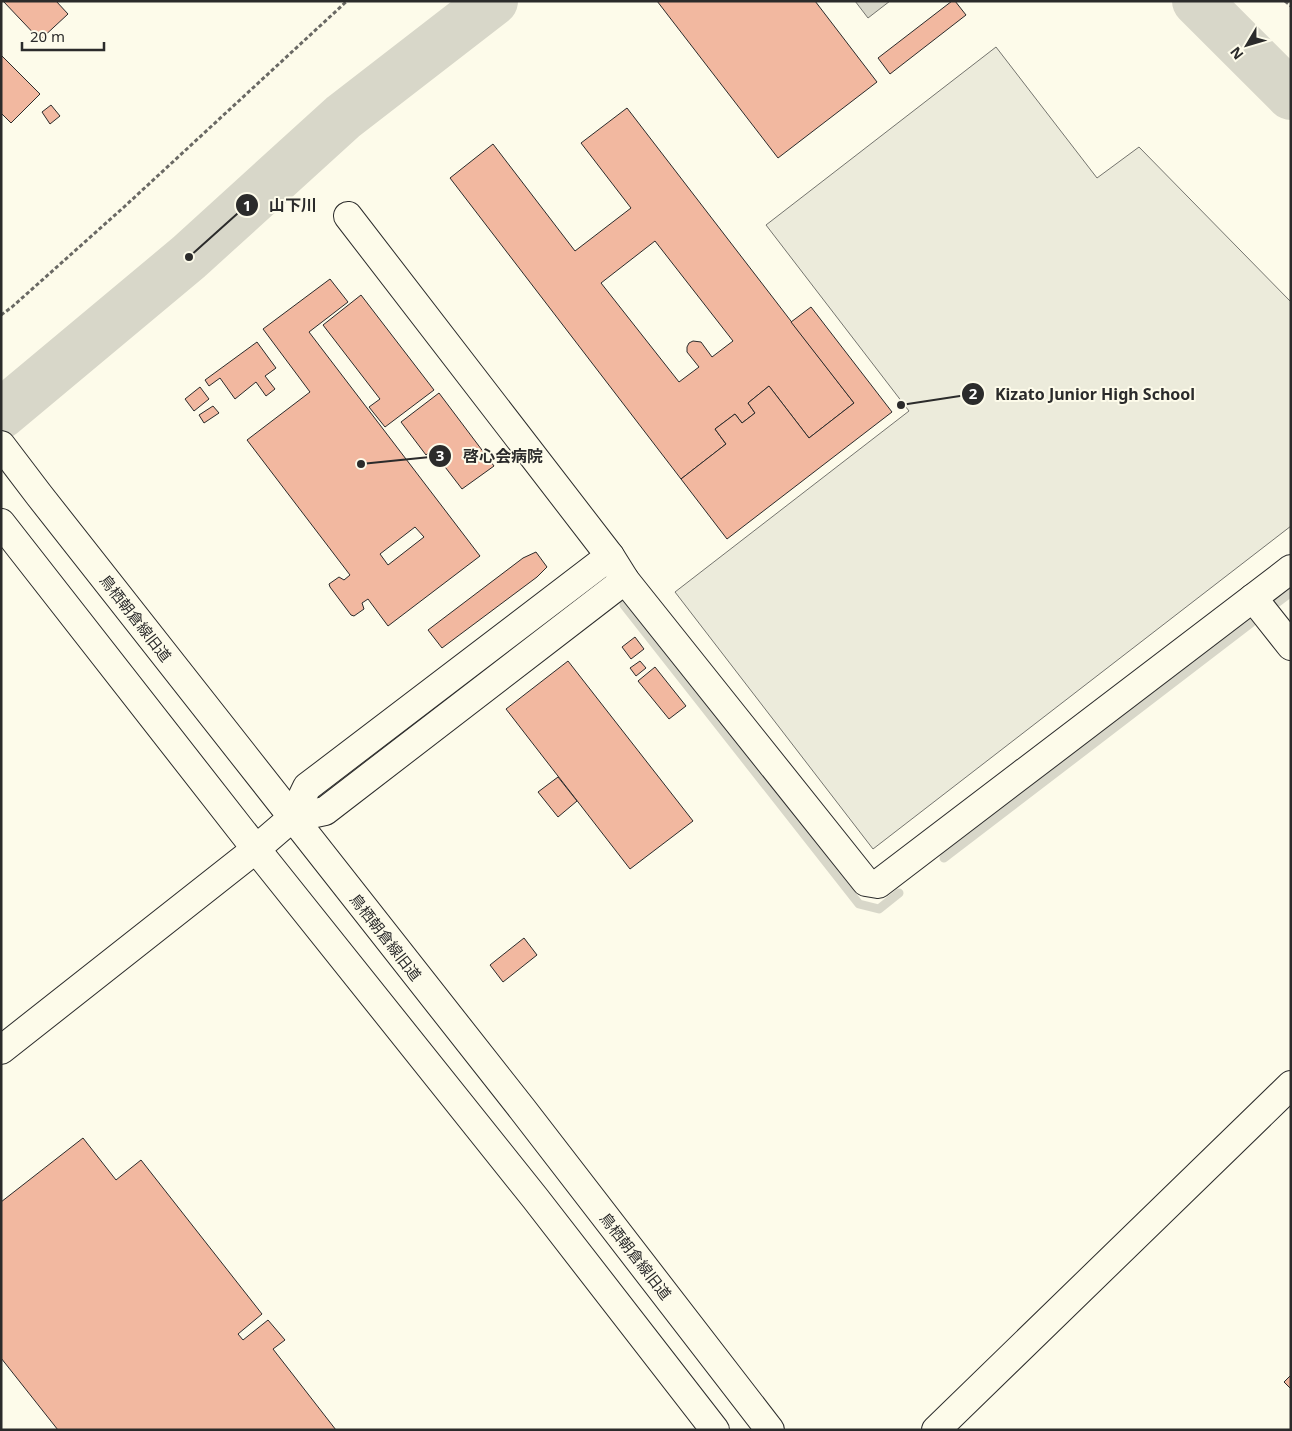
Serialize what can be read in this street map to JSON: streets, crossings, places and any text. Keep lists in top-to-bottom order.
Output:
{
  "streets": {
    "street": ["鳥栖朝倉線旧道"]
  },
  "places": ["山下川", "Kizato Junior High School", "啓心会病院"],
  "scale_bar": "20 m",
  "north": "bottom left"
}
